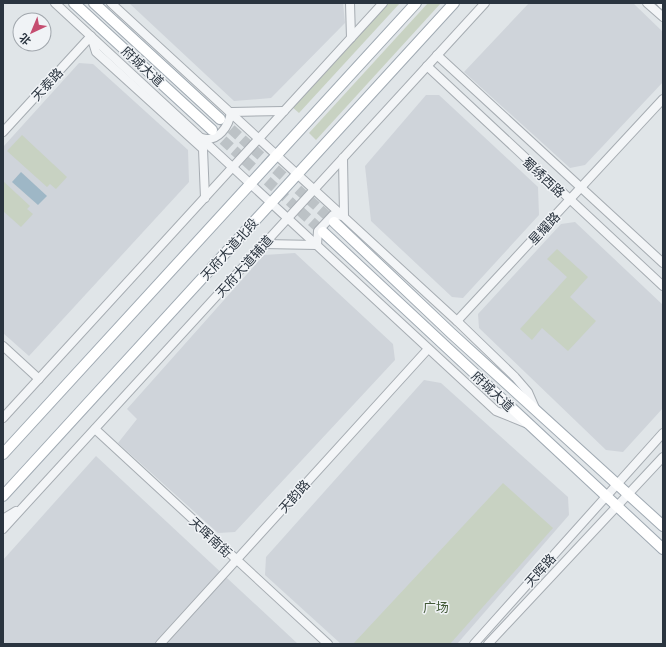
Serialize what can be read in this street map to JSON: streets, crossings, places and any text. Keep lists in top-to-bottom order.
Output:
{
  "streets": {
    "main road": ["府城大道", "天府大道北段"],
    "street": [
      "天泰路",
      "蜀绣西路",
      "星耀路",
      "天府大道辅道",
      "天韵路",
      "天晖南街",
      "天晖路"
    ]
  },
  "crossings": [
    ["府城大道", "天晖路"],
    ["蜀绣西路", "星耀路"],
    ["蜀绣西路", "天府大道辅道"],
    ["天府大道辅道", "天晖南街"],
    ["天韵路", "天晖南街"]
  ],
  "parks": ["广场"],
  "north": "bottom left"
}
